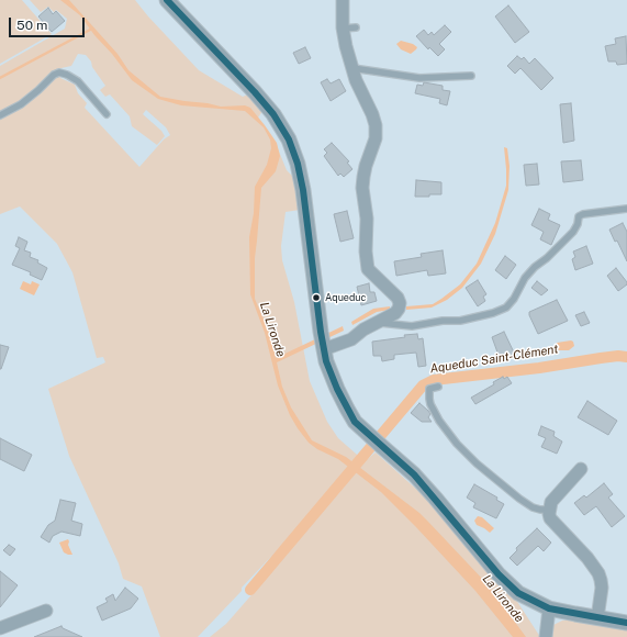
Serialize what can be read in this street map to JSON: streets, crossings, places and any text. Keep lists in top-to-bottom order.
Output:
{
  "water": ["La Lironde", "Aqueduc Saint-Clément"],
  "places": ["Aqueduc"],
  "scale_bar": "50 m"
}
